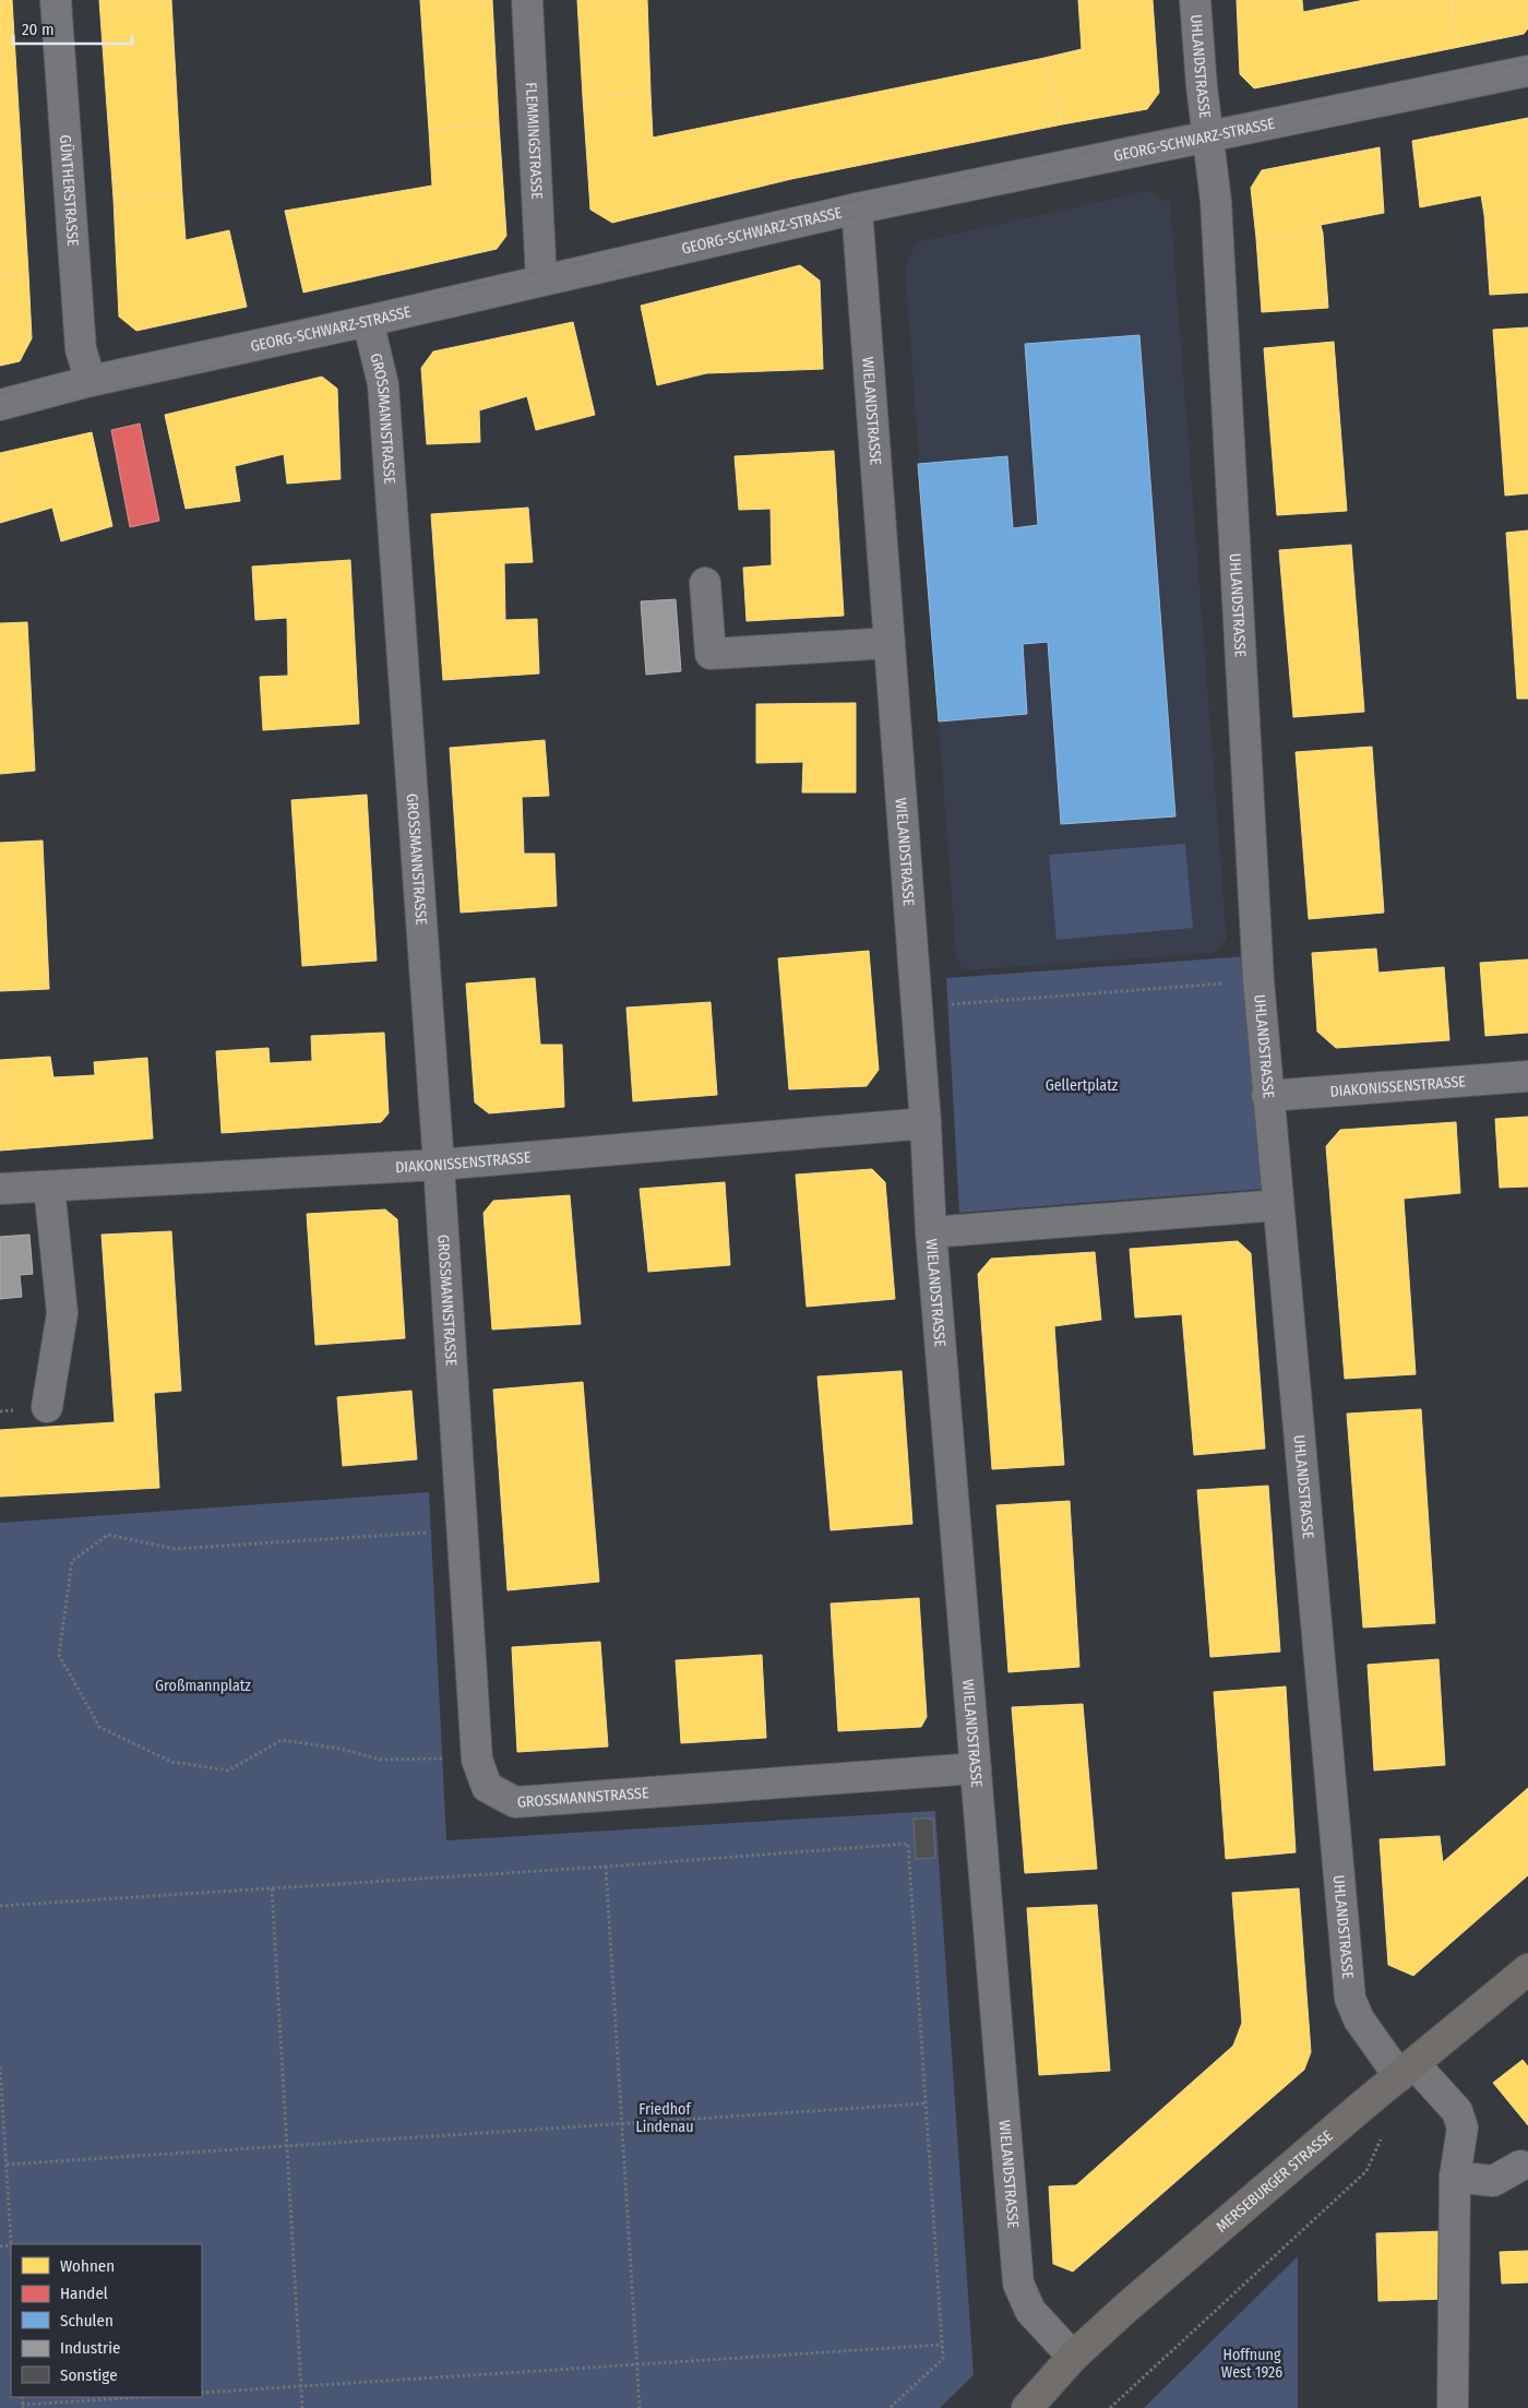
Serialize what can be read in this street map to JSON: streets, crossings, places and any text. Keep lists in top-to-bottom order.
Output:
{
  "streets": {
    "main road": ["MERSEBURGER STRASSE"],
    "street": [
      "UHLANDSTRASSE",
      "FLEMMINGSTRASSE",
      "GEORG-SCHWARZ-STRASSE",
      "GÜNTHERSTRASSE",
      "WIELANDSTRASSE",
      "GROSSMANNSTRASSE",
      "DIAKONISSENSTRASSE"
    ]
  },
  "crossings": [
    ["UHLANDSTRASSE", "GEORG-SCHWARZ-STRASSE"],
    ["UHLANDSTRASSE", "DIAKONISSENSTRASSE"],
    ["UHLANDSTRASSE", "MERSEBURGER STRASSE"],
    ["FLEMMINGSTRASSE", "GEORG-SCHWARZ-STRASSE"],
    ["GEORG-SCHWARZ-STRASSE", "GÜNTHERSTRASSE"],
    ["GEORG-SCHWARZ-STRASSE", "WIELANDSTRASSE"],
    ["GEORG-SCHWARZ-STRASSE", "GROSSMANNSTRASSE"],
    ["WIELANDSTRASSE", "GROSSMANNSTRASSE"],
    ["WIELANDSTRASSE", "DIAKONISSENSTRASSE"],
    ["WIELANDSTRASSE", "MERSEBURGER STRASSE"],
    ["GROSSMANNSTRASSE", "DIAKONISSENSTRASSE"]
  ],
  "parks": [
    "Gellertplatz",
    "Großmannplatz",
    "Friedhof Lindenau",
    "Hoffnung West 1926"
  ],
  "legend": [
    "Wohnen",
    "Handel",
    "Schulen",
    "Industrie",
    "Sonstige"
  ],
  "scale_bar": "20 m"
}
